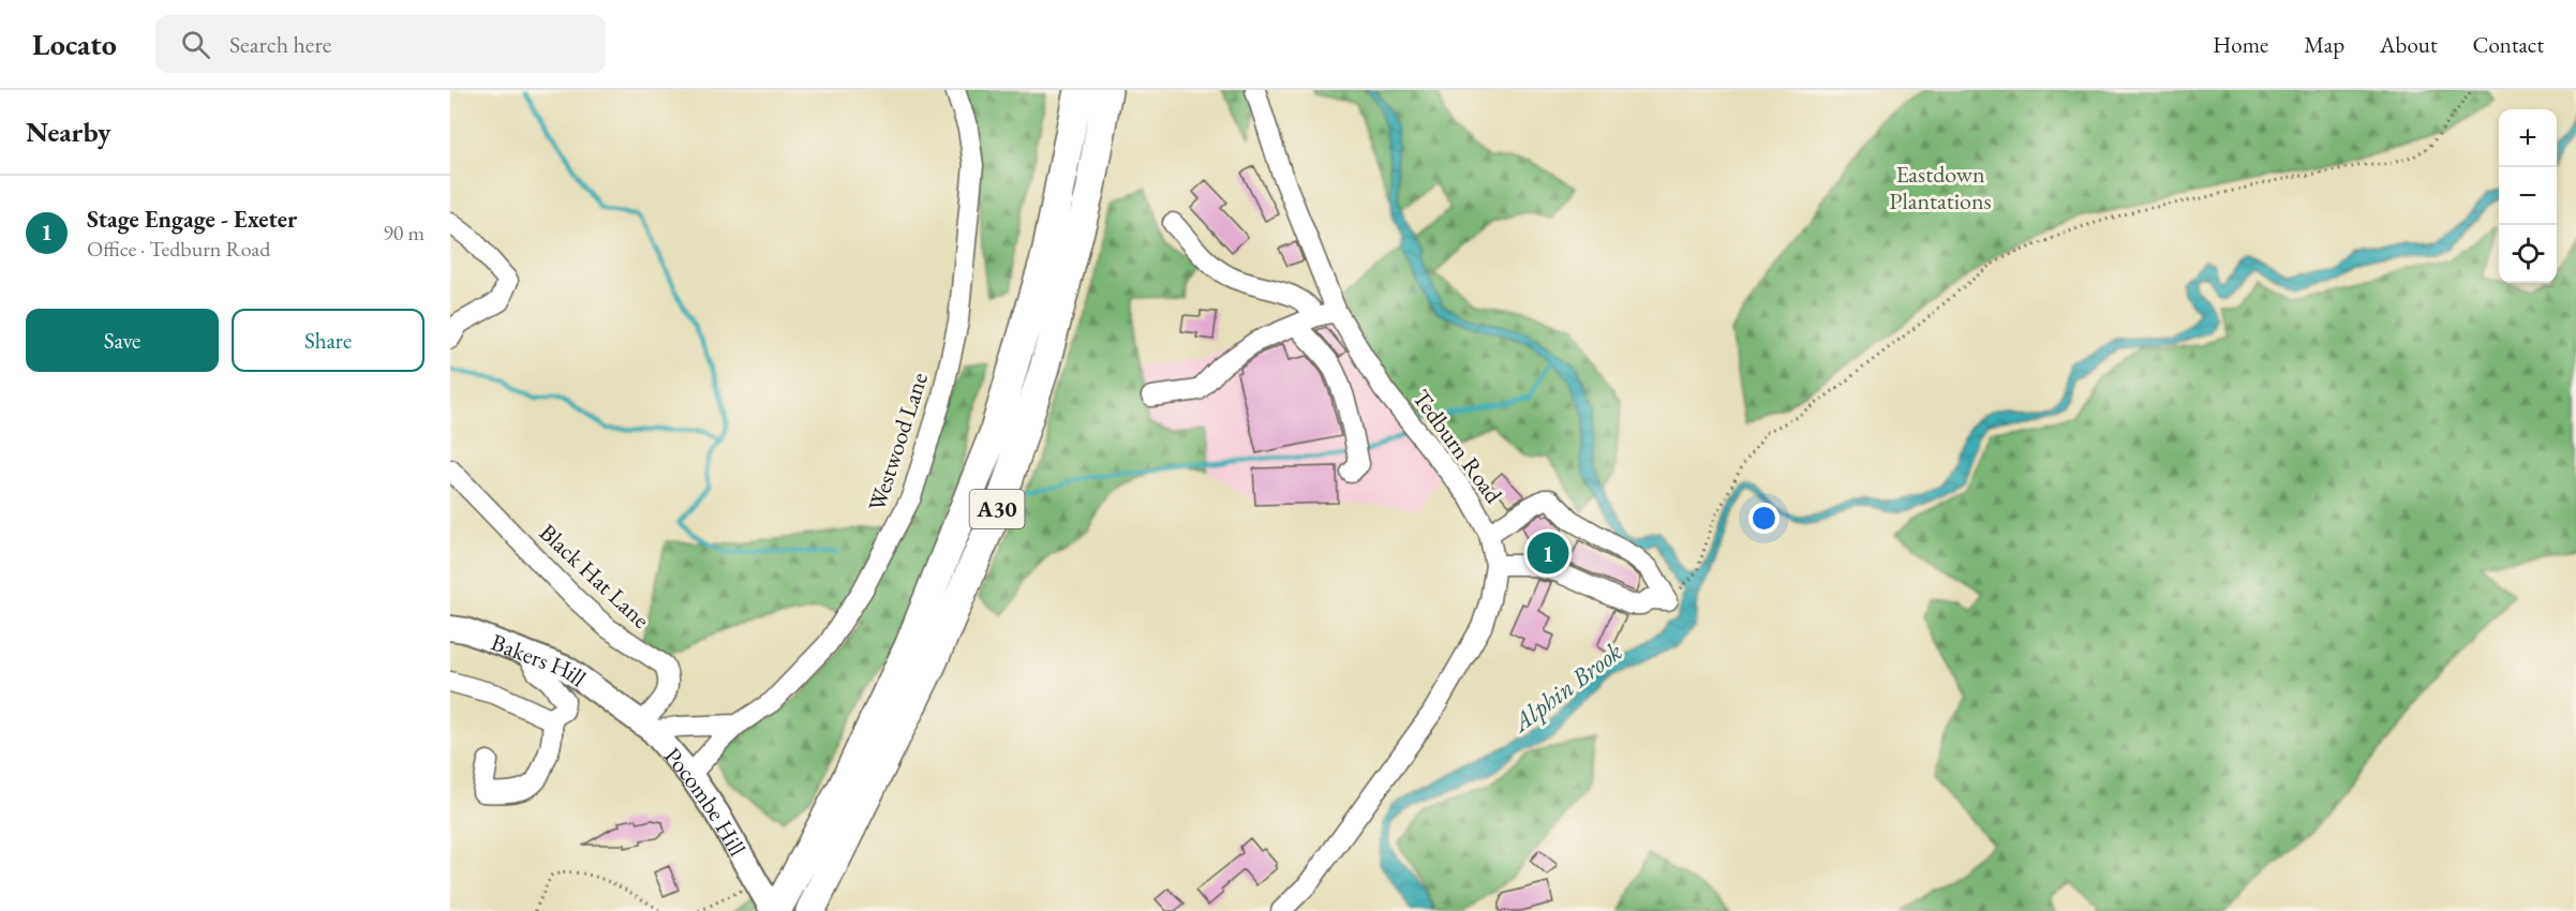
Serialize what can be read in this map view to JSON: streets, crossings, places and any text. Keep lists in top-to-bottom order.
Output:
{
  "streets": {
    "highway": ["A30"],
    "main road": ["Bakers Hill", "Pocombe Hill"],
    "street": ["Westwood Lane", "Tedburn Road", "Black Hat Lane"]
  },
  "crossings": [
    ["Westwood Lane", "Pocombe Hill"],
    ["A30", "Pocombe Hill"],
    ["Black Hat Lane", "Pocombe Hill"],
    ["Bakers Hill", "Pocombe Hill"]
  ],
  "water": ["Alphin Brook"],
  "parks": ["Eastdown Plantations"],
  "page": {
    "header": "Locato",
    "search": "Search here",
    "nav": [
      "Home",
      "Map",
      "About",
      "Contact"
    ],
    "heading": "Nearby",
    "map_buttons": ["+", "−"],
    "list": [
      {
        "mark": "1",
        "name": "Stage Engage - Exeter",
        "note": "Office · Tedburn Road",
        "value": "90 m"
      }
    ],
    "buttons": ["Save", "Share"],
    "pins": "1"
  }
}
